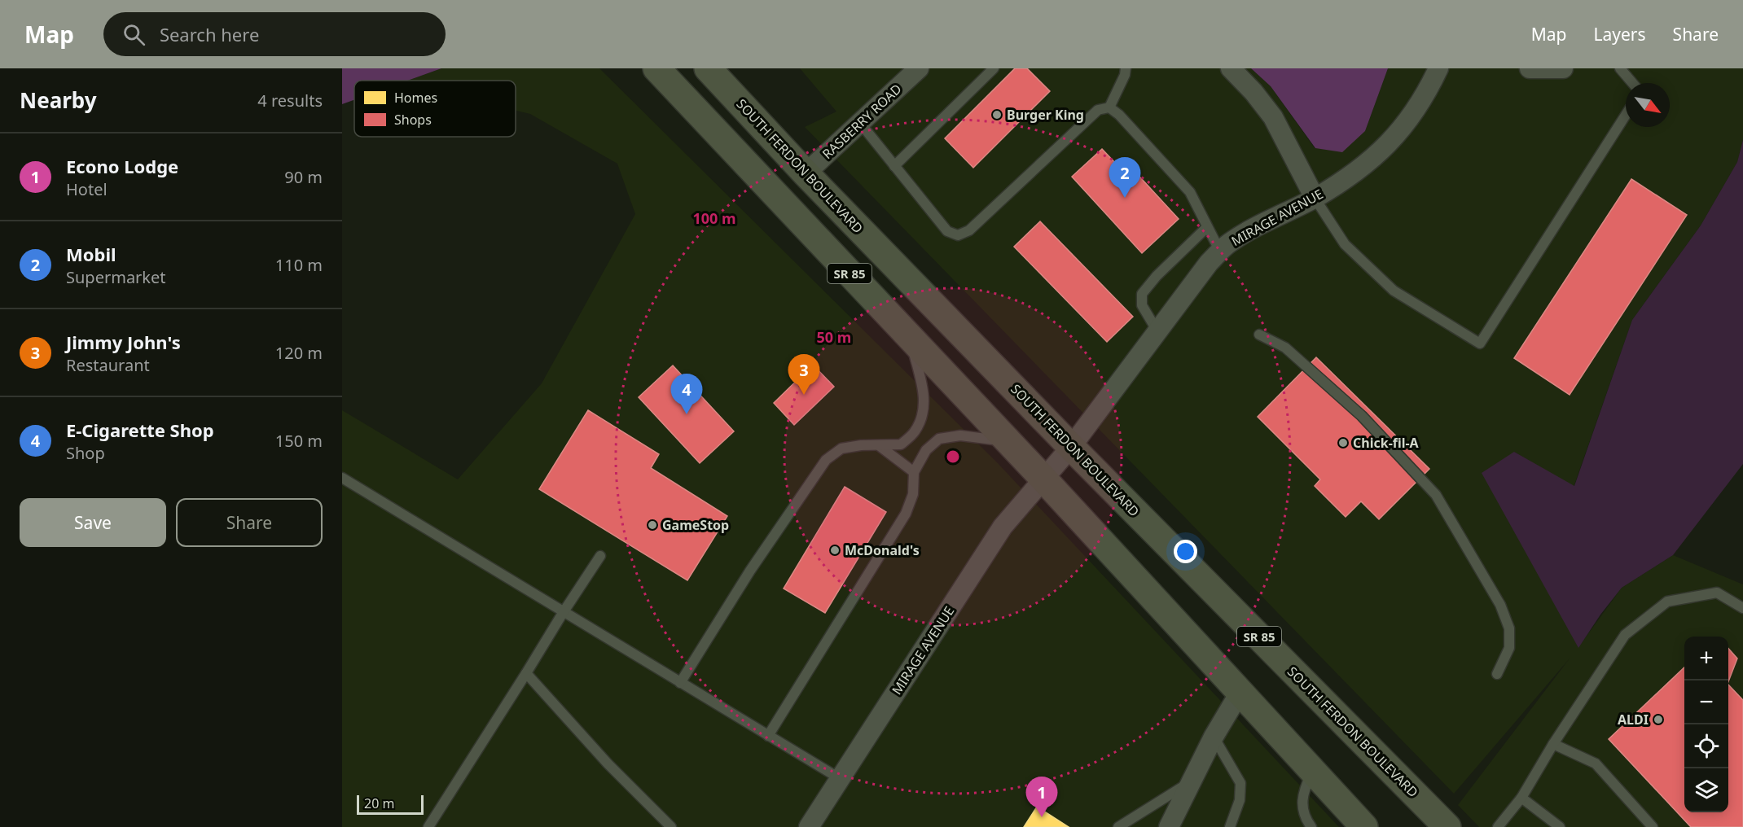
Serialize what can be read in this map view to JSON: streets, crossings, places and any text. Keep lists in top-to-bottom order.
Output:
{
  "streets": {
    "main road": ["SOUTH FERDON BOULEVARD", "SR 85"],
    "street": ["RASBERRY ROAD", "MIRAGE AVENUE"]
  },
  "crossings": [
    ["RASBERRY ROAD", "SOUTH FERDON BOULEVARD"],
    ["SOUTH FERDON BOULEVARD", "MIRAGE AVENUE"],
    ["MIRAGE AVENUE", "SR 85"]
  ],
  "places": [
    "Burger King",
    "Chick-fil-A",
    "GameStop",
    "McDonald's",
    "ALDI"
  ],
  "legend": ["Homes", "Shops"],
  "scale_bar": "20 m",
  "north": "bottom right",
  "page": {
    "header": "Map",
    "search": "Search here",
    "nav": ["Map", "Layers", "Share"],
    "heading": ["Nearby", "4 results"],
    "list": [
      {
        "mark": "1",
        "name": "Econo Lodge",
        "note": "Hotel",
        "value": "90 m"
      },
      {
        "mark": "2",
        "name": "Mobil",
        "note": "Supermarket",
        "value": "110 m"
      },
      {
        "mark": "3",
        "name": "Jimmy John's",
        "note": "Restaurant",
        "value": "120 m"
      },
      {
        "mark": "4",
        "name": "E-Cigarette Shop",
        "note": "Shop",
        "value": "150 m"
      }
    ],
    "pins": [
      "2",
      "3",
      "4",
      "1"
    ],
    "buttons": ["Save", "Share"],
    "map_buttons": ["+", "−"],
    "scale": "20 m"
  },
  "rings": ["100 m", "50 m"]
}
